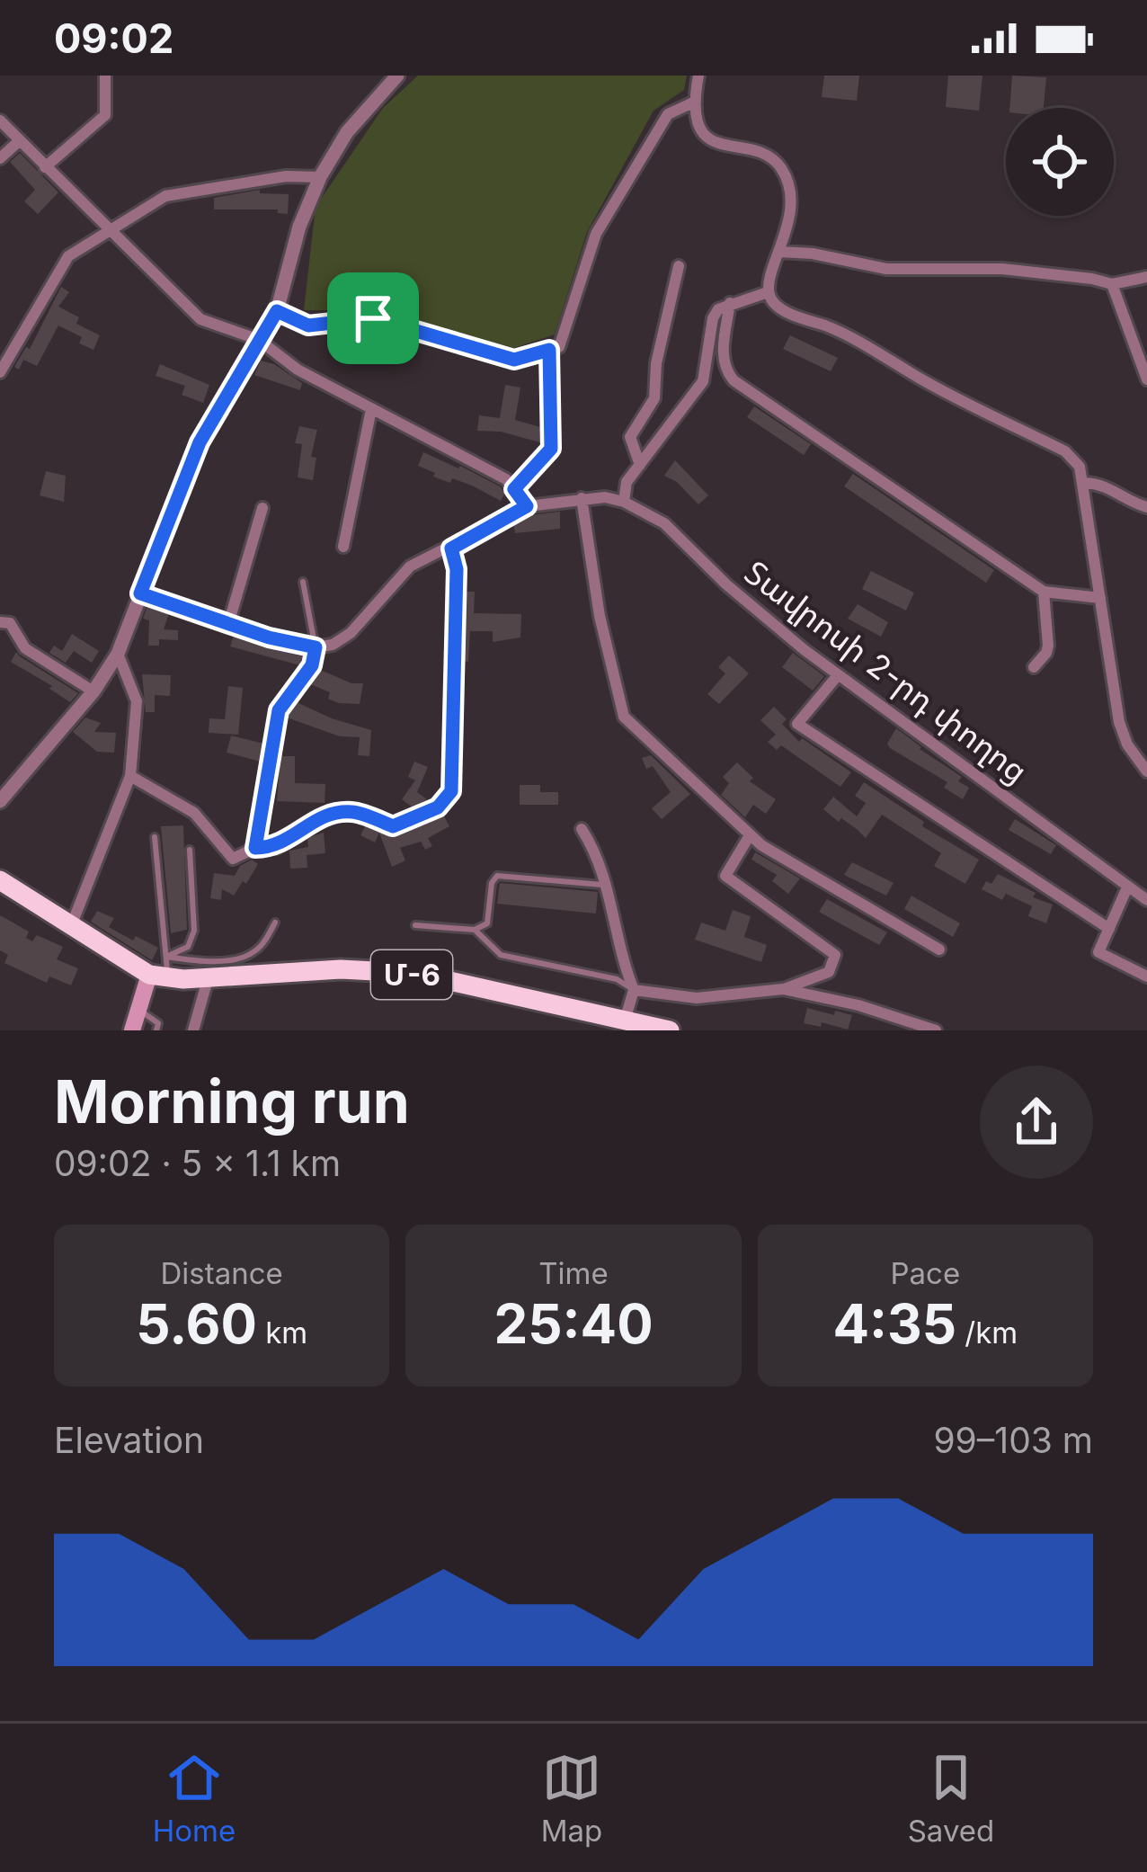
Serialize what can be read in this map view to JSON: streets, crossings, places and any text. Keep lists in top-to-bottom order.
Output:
{
  "streets": {
    "highway": ["Մ-6"],
    "street": ["Տավրոսի 2-րդ փողոց"]
  },
  "page": {
    "status": "09:02",
    "heading": ["Morning run", "09:02 · 5 × 1.1 km"],
    "stats": [
      ["Distance", "5.60 km"],
      ["Time", "25:40"],
      ["Pace", "4:35 /km"]
    ],
    "chart": ["Elevation", "99–103 m"],
    "tabs": ["Home", "Map", "Saved"]
  }
}
